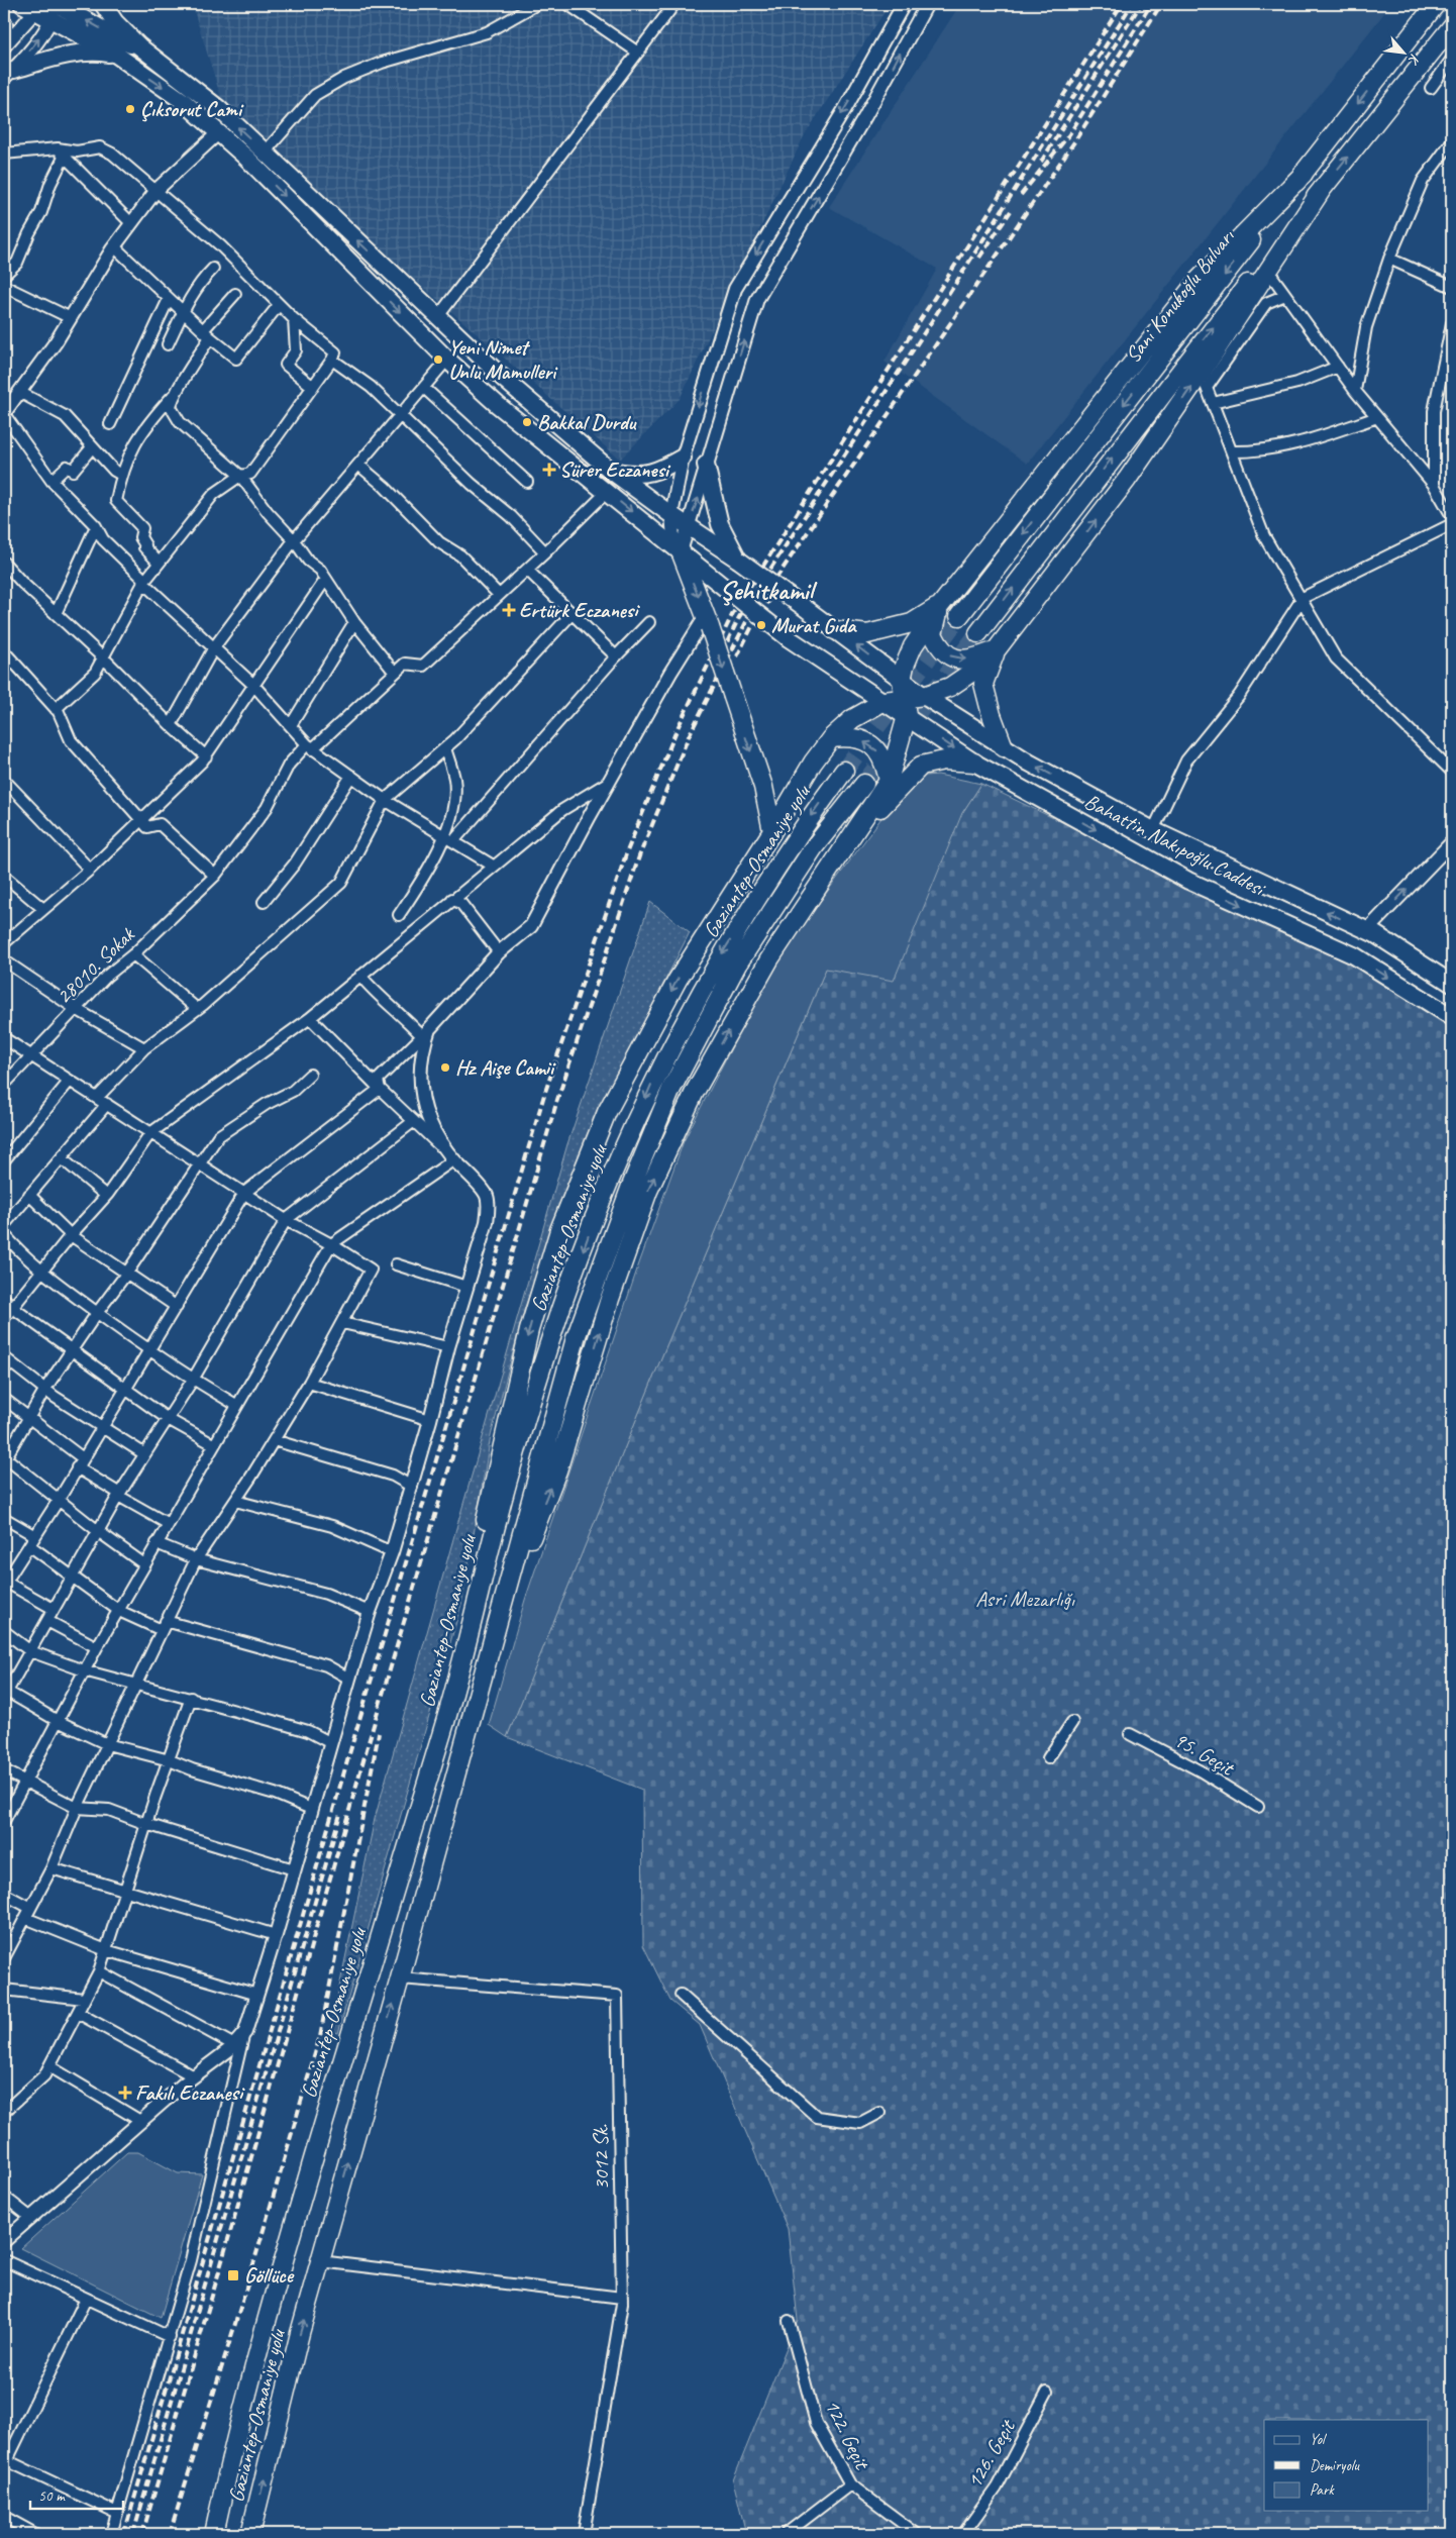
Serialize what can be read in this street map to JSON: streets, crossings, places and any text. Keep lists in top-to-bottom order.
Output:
{
  "streets": {
    "highway": ["Sani Konukoğlu Bulvarı", "Gaziantep-Osmaniye yolu"],
    "main road": ["Bahattin Nakıpoğlu Caddesi"],
    "street": [
      "28010. Sokak",
      "95. Geçit",
      "3012 Sk.",
      "122. Geçit",
      "126. Geçit"
    ]
  },
  "crossings": [
    ["Gaziantep-Osmaniye yolu", "3012 Sk."]
  ],
  "districts": ["Şehitkamil"],
  "parks": ["Asri Mezarlığı"],
  "places": {
    "other": [
      "Çıksorut Cami",
      "Yeni Nimet Unlu Mamulleri",
      "Bakkal Durdu",
      "Murat Gıda",
      "Hz Aişe Camii"
    ],
    "health": ["Sürer Eczanesi", "Ertürk Eczanesi", "Fakılı Eczanesi"],
    "transit": ["Göllüce"]
  },
  "legend": ["Yol", "Demiryolu", "Park"],
  "scale_bar": "50 m",
  "north": "bottom right"
}
